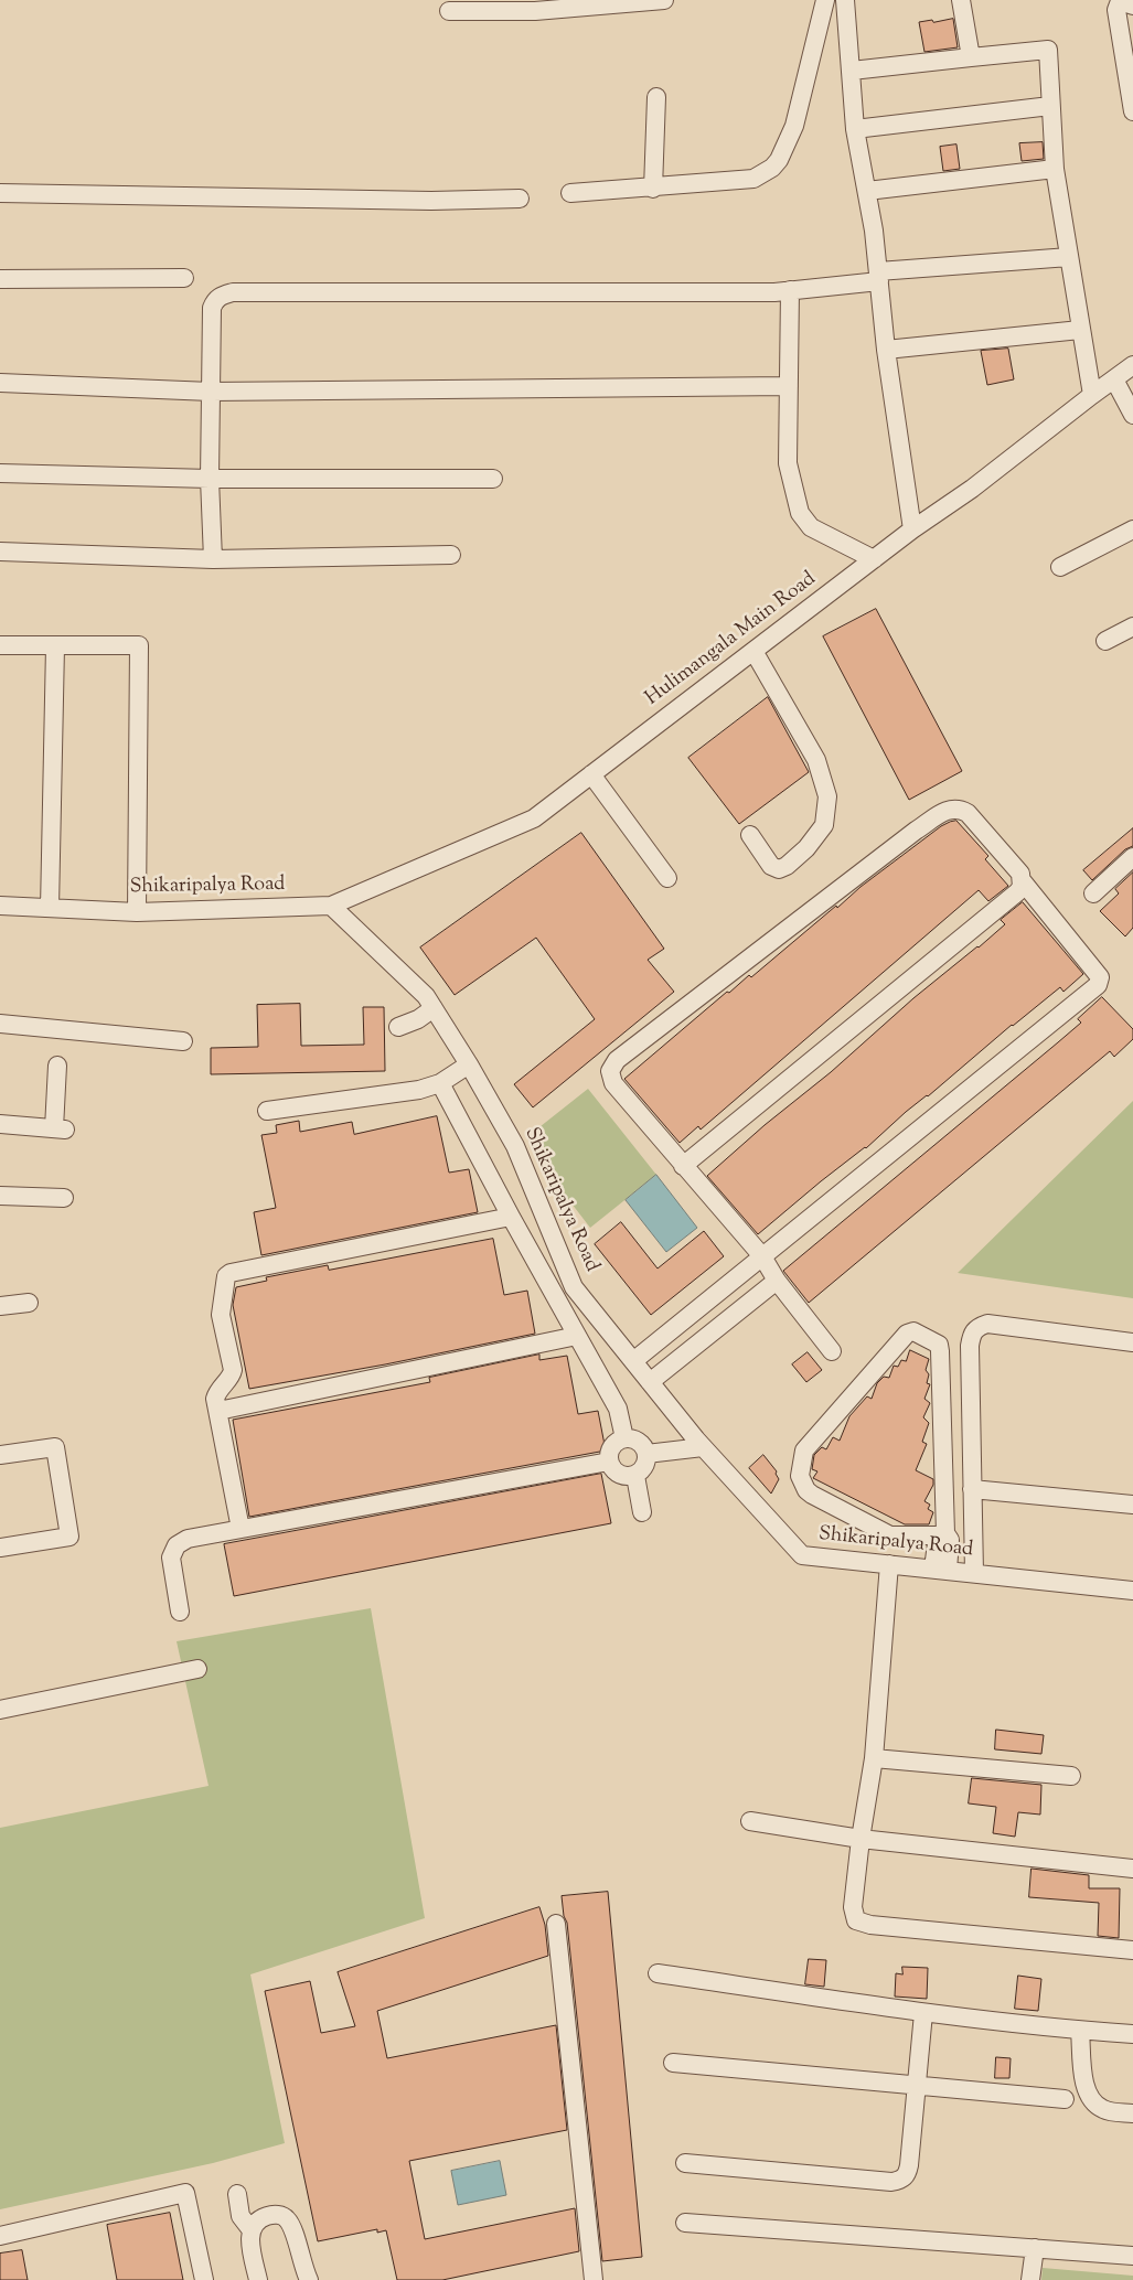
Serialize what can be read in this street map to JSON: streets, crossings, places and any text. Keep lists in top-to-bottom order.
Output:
{
  "streets": {
    "street": ["Hulimangala Main Road", "Shikaripalya Road"]
  },
  "crossings": [
    ["Hulimangala Main Road", "Shikaripalya Road"]
  ]
}
